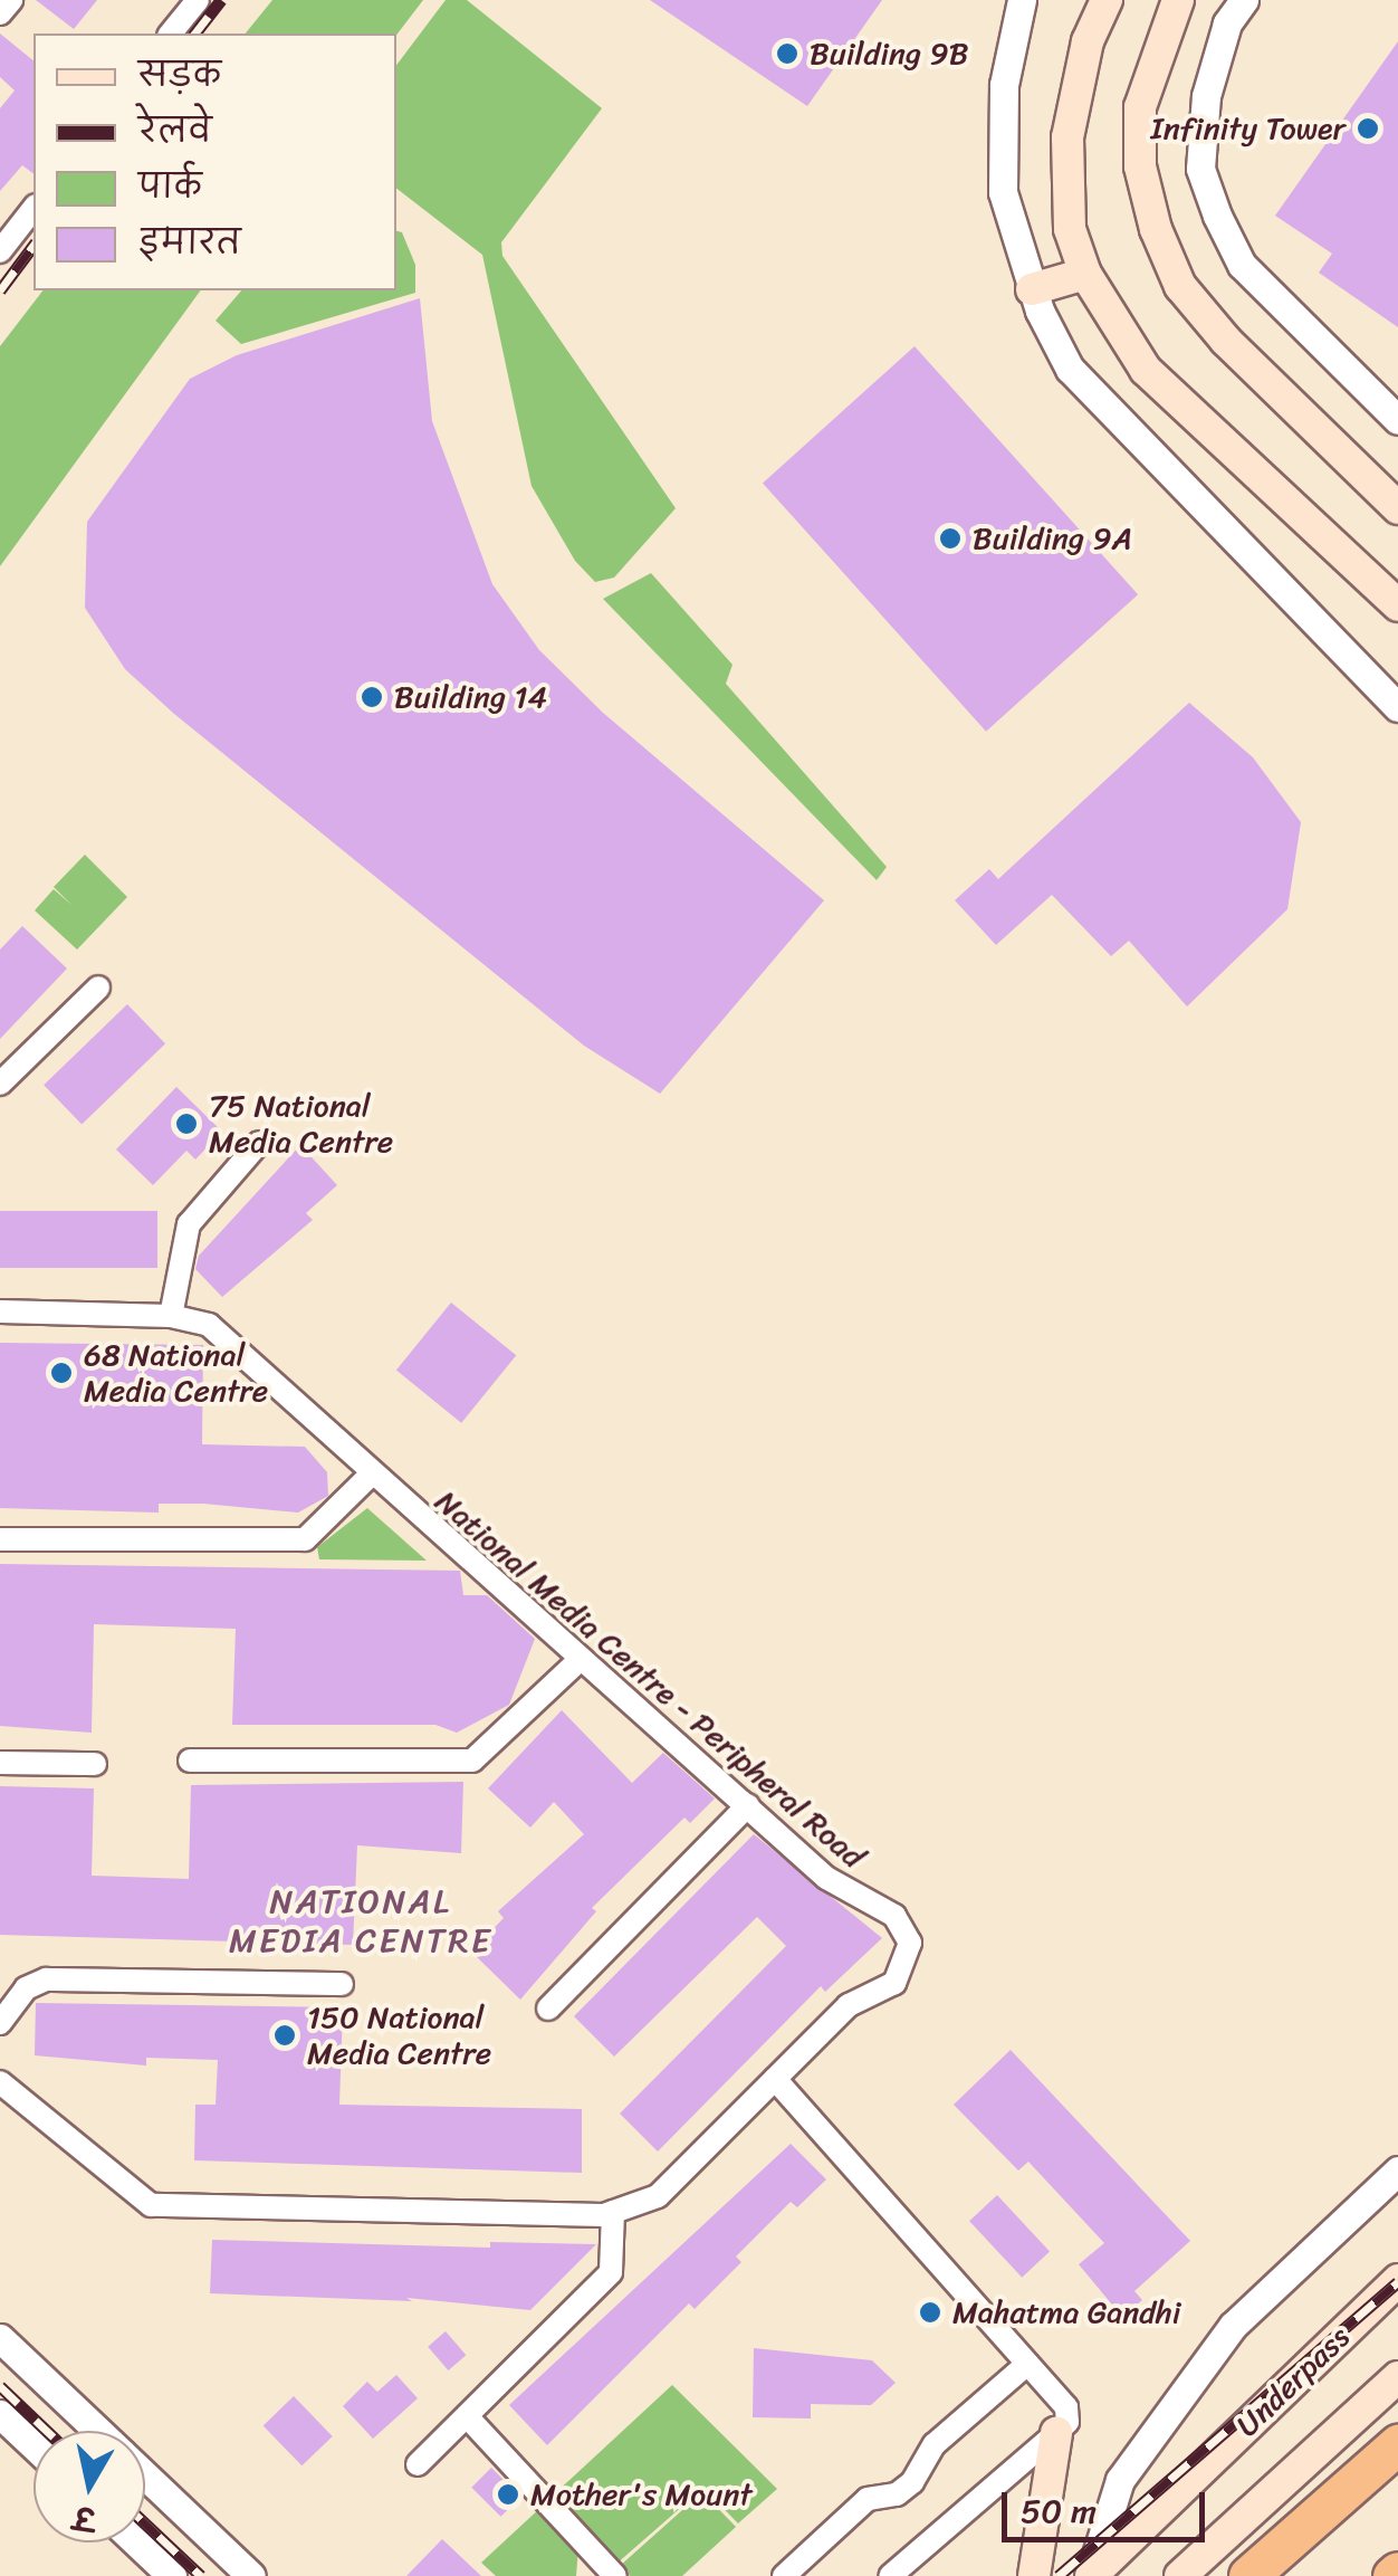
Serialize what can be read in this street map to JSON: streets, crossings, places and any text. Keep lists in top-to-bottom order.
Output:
{
  "streets": {
    "main road": ["Underpass"],
    "street": ["National Media Centre - Peripheral Road"]
  },
  "districts": ["NATIONAL MEDIA CENTRE"],
  "places": [
    "Building 9B",
    "Infinity Tower",
    "Building 9A",
    "Building 14",
    "75 National Media Centre",
    "68 National Media Centre",
    "150 National Media Centre",
    "Mahatma Gandhi",
    "Mother's Mount"
  ],
  "legend": [
    "सड़क",
    "रेलवे",
    "पार्क",
    "इमारत"
  ],
  "scale_bar": "50 m",
  "north": "bottom"
}
